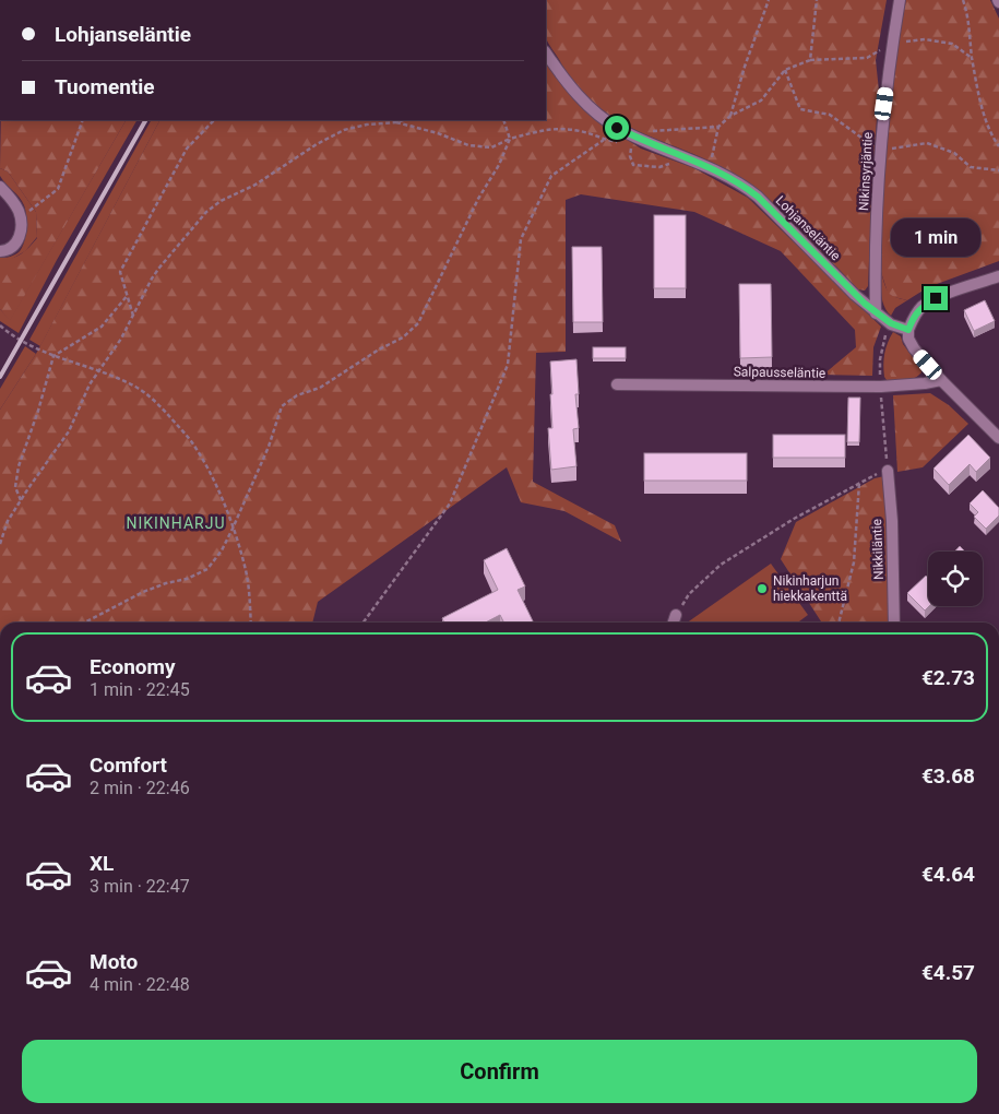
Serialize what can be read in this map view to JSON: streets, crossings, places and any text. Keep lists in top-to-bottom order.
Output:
{
  "streets": {
    "street": [
      "Nikinsyrjäntie",
      "Lohjanseläntie",
      "Salpausseläntie",
      "Nikkiläntie"
    ]
  },
  "crossings": [
    ["Nikinsyrjäntie", "Lohjanseläntie"]
  ],
  "districts": ["NIKINHARJU"],
  "places": ["Nikinharjun hiekkakenttä"],
  "page": {
    "banner": ["Lohjanseläntie", "Tuomentie"],
    "bubble": "1 min",
    "list": [
      {
        "name": "Economy",
        "note": "1 min · 22:45",
        "value": "€2.73"
      },
      {
        "name": "Comfort",
        "note": "2 min · 22:46",
        "value": "€3.68"
      },
      {
        "name": "XL",
        "note": "3 min · 22:47",
        "value": "€4.64"
      },
      {
        "name": "Moto",
        "note": "4 min · 22:48",
        "value": "€4.57"
      }
    ],
    "buttons": "Confirm"
  }
}
